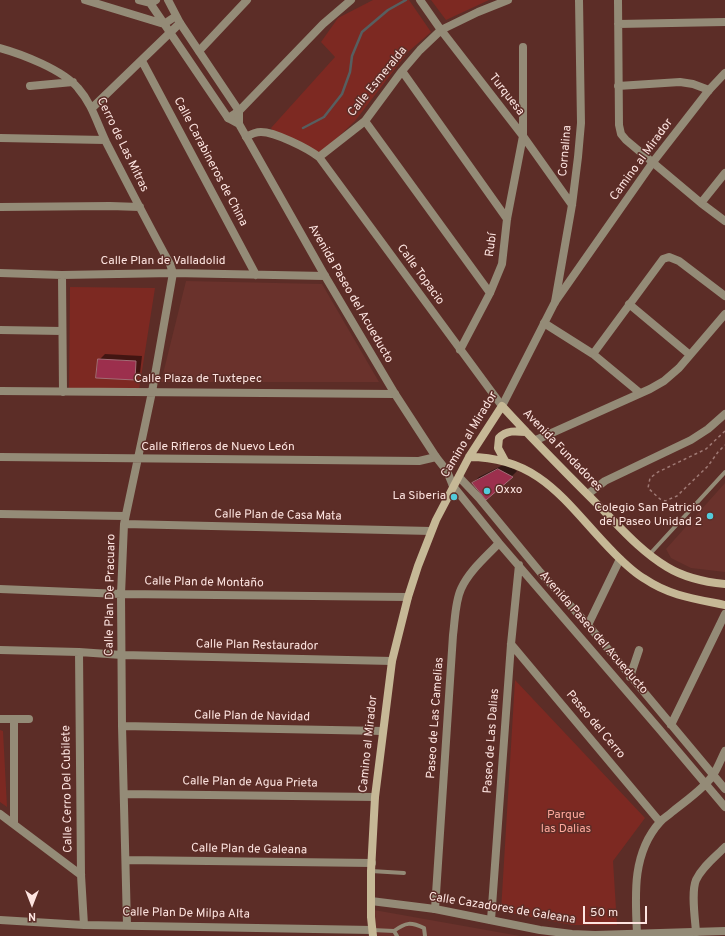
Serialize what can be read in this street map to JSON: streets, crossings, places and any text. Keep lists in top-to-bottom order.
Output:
{
  "streets": {
    "main road": ["Camino al Mirador", "Avenida Fundadores"],
    "street": [
      "Calle Esmeralda",
      "Turquesa",
      "Cerro de Las Mitras",
      "Cornalina",
      "Calle Carabineros de China",
      "Rubí",
      "Calle Plan de Valladolid",
      "Calle Topacio",
      "Avenida Paseo del Acueducto",
      "Calle Plaza de Tuxtepec",
      "Calle Rifleros de Nuevo León",
      "Calle Plan de Casa Mata",
      "Calle Plan de Montaño",
      "Calle Plan De Pracuaro",
      "Calle Plan Restaurador",
      "Calle Plan de Navidad",
      "Paseo de Las Camelias",
      "Paseo del Cerro",
      "Paseo de Las Dalias",
      "Calle Plan de Agua Prieta",
      "Calle Cerro Del Cubilete",
      "Calle Plan de Galeana",
      "Calle Cazadores de Galeana",
      "Calle Plan De Milpa Alta"
    ]
  },
  "crossings": [
    ["Calle Esmeralda", "Turquesa"],
    ["Calle Esmeralda", "Calle Topacio"],
    ["Turquesa", "Cornalina"],
    ["Turquesa", "Rubí"],
    ["Cornalina", "Camino al Mirador"],
    ["Camino al Mirador", "Calle Topacio"],
    ["Camino al Mirador", "Avenida Paseo del Acueducto"],
    ["Camino al Mirador", "Avenida Fundadores"],
    ["Camino al Mirador", "Calle Plan de Casa Mata"],
    ["Camino al Mirador", "Calle Plan de Montaño"],
    ["Camino al Mirador", "Calle Plan Restaurador"],
    ["Camino al Mirador", "Calle Plan de Navidad"],
    ["Camino al Mirador", "Calle Plan de Agua Prieta"],
    ["Camino al Mirador", "Calle Plan de Galeana"],
    ["Camino al Mirador", "Calle Cazadores de Galeana"],
    ["Camino al Mirador", "Calle Plan De Milpa Alta"],
    ["Calle Carabineros de China", "Calle Plan de Valladolid"],
    ["Rubí", "Calle Topacio"],
    ["Calle Plan de Valladolid", "Avenida Paseo del Acueducto"],
    ["Calle Plan de Valladolid", "Calle Plan De Pracuaro"],
    ["Calle Topacio", "Avenida Fundadores"],
    ["Avenida Paseo del Acueducto", "Calle Plaza de Tuxtepec"],
    ["Avenida Paseo del Acueducto", "Calle Rifleros de Nuevo León"],
    ["Avenida Paseo del Acueducto", "Paseo de Las Camelias"],
    ["Avenida Paseo del Acueducto", "Paseo de Las Dalias"],
    ["Calle Plaza de Tuxtepec", "Calle Plan De Pracuaro"],
    ["Calle Rifleros de Nuevo León", "Calle Plan De Pracuaro"],
    ["Calle Plan de Casa Mata", "Calle Plan De Pracuaro"],
    ["Calle Plan de Montaño", "Calle Plan De Pracuaro"],
    ["Calle Plan De Pracuaro", "Calle Plan Restaurador"],
    ["Calle Plan De Pracuaro", "Calle Plan de Navidad"],
    ["Calle Plan De Pracuaro", "Calle Plan de Agua Prieta"],
    ["Calle Plan De Pracuaro", "Calle Plan de Galeana"],
    ["Calle Plan De Pracuaro", "Calle Plan De Milpa Alta"],
    ["Calle Plan Restaurador", "Calle Cerro Del Cubilete"],
    ["Paseo de Las Camelias", "Calle Cazadores de Galeana"],
    ["Paseo del Cerro", "Paseo de Las Dalias"],
    ["Paseo de Las Dalias", "Calle Cazadores de Galeana"],
    ["Calle Cerro Del Cubilete", "Calle Plan De Milpa Alta"]
  ],
  "parks": ["Parque las Dalias"],
  "places": ["Oxxo", "La Siberia", "Colegio San Patricio del Paseo Unidad 2"],
  "scale_bar": "50 m",
  "north": "bottom"
}
